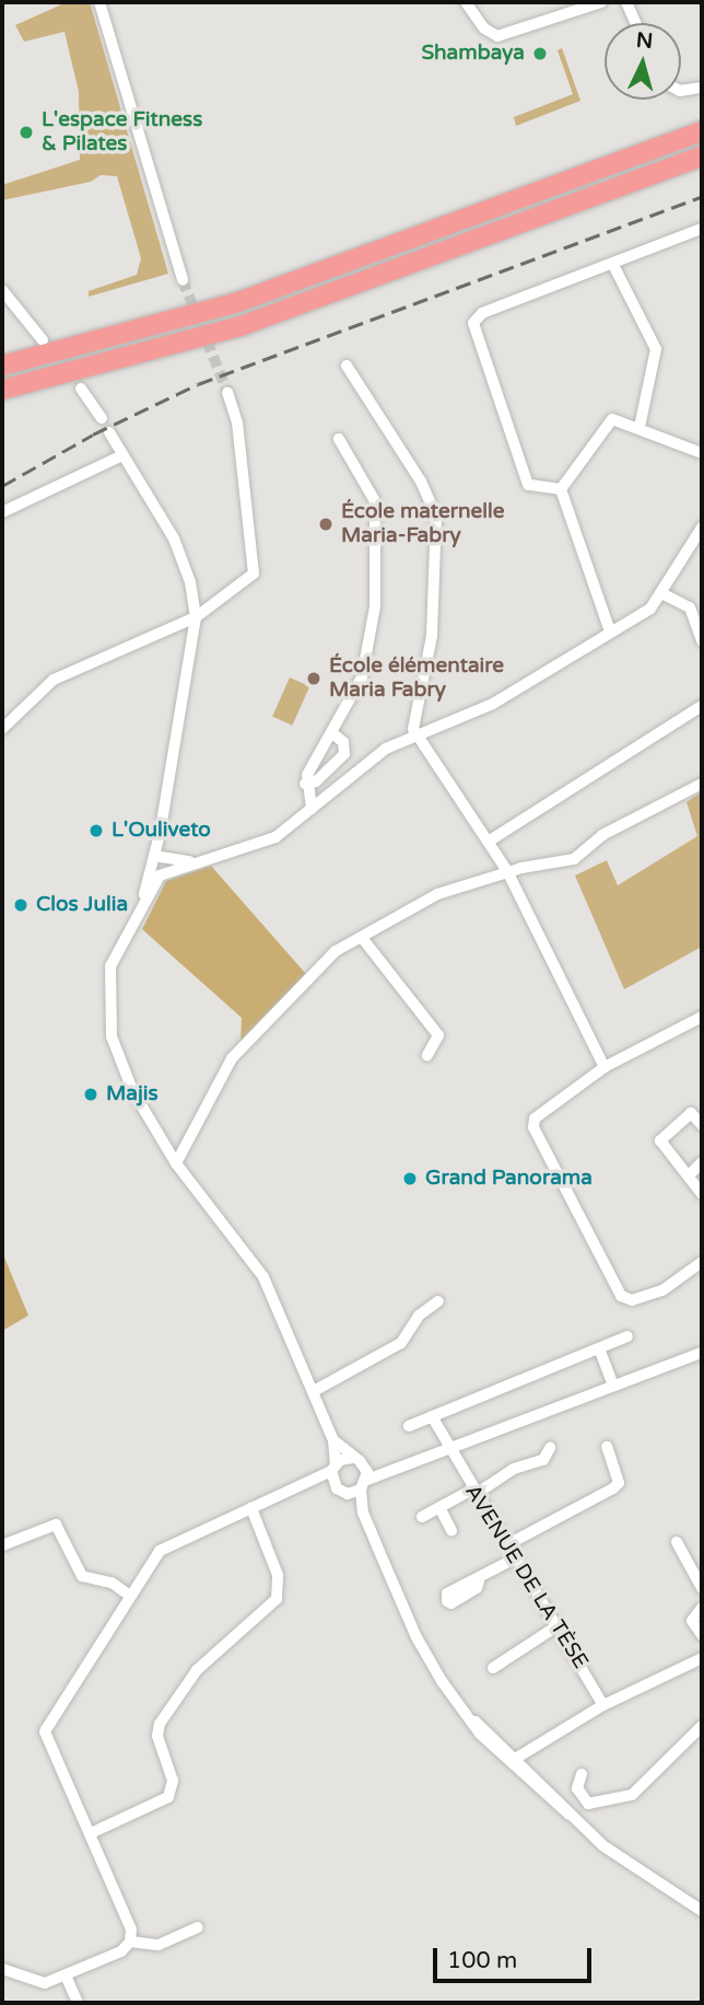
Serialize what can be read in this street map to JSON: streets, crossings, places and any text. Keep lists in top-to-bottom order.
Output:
{
  "streets": {
    "street": ["AVENUE DE LA TÈSE"]
  },
  "places": [
    "Shambaya",
    "L'espace Fitness & Pilates",
    "École maternelle Maria-Fabry",
    "École élémentaire Maria Fabry",
    "L'Ouliveto",
    "Clos Julia",
    "Majis",
    "Grand Panorama"
  ],
  "scale_bar": "100 m",
  "north": "top"
}
